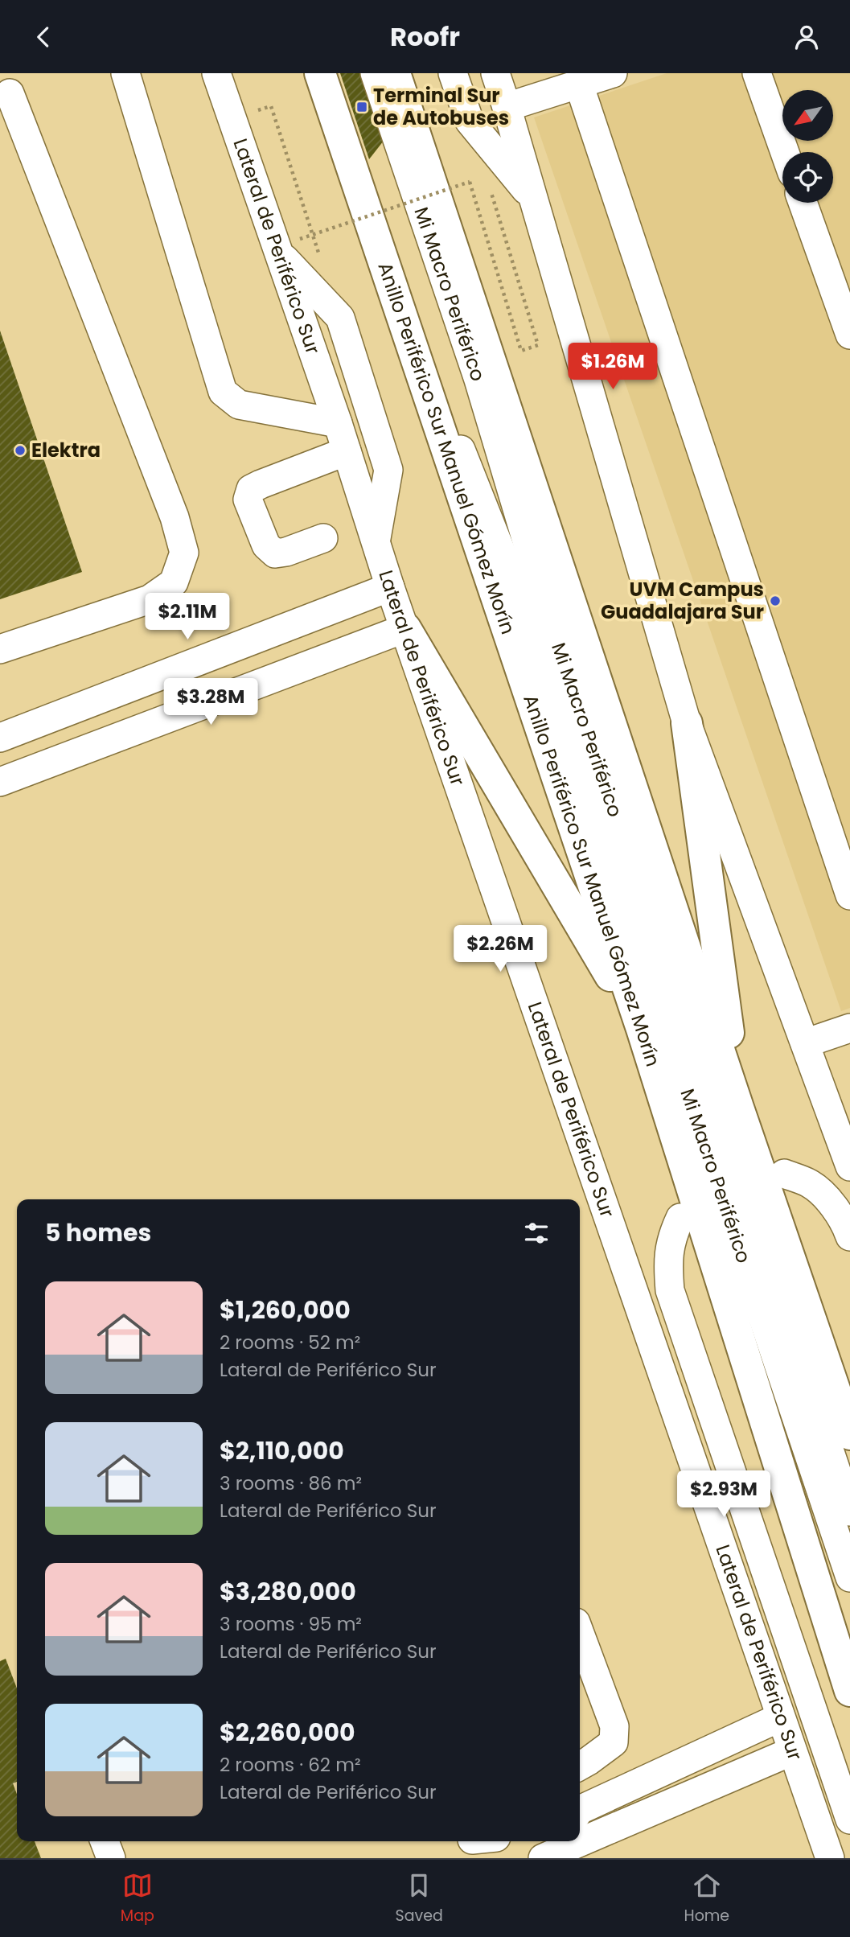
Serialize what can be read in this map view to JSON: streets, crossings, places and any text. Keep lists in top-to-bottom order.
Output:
{
  "streets": {
    "highway": ["Anillo Periférico Sur Manuel Gómez Morín"],
    "street": ["Lateral de Periférico Sur", "Mi Macro Periférico"]
  },
  "places": {
    "transit": ["Terminal Sur de Autobuses"],
    "other": ["Elektra", "UVM Campus Guadalajara Sur"]
  },
  "north": "bottom left",
  "page": {
    "header": "Roofr",
    "price": [
      "$1.26M",
      "$2.11M",
      "$3.28M",
      "$2.26M",
      "$2.93M"
    ],
    "heading": "5 homes",
    "list": [
      {
        "name": "$1,260,000",
        "note": "2 rooms · 52 m² · Lateral de Periférico Sur"
      },
      {
        "name": "$2,110,000",
        "note": "3 rooms · 86 m² · Lateral de Periférico Sur"
      },
      {
        "name": "$3,280,000",
        "note": "3 rooms · 95 m² · Lateral de Periférico Sur"
      },
      {
        "name": "$2,260,000",
        "note": "2 rooms · 62 m² · Lateral de Periférico Sur"
      }
    ],
    "tabs": ["Map", "Saved", "Home"]
  }
}
